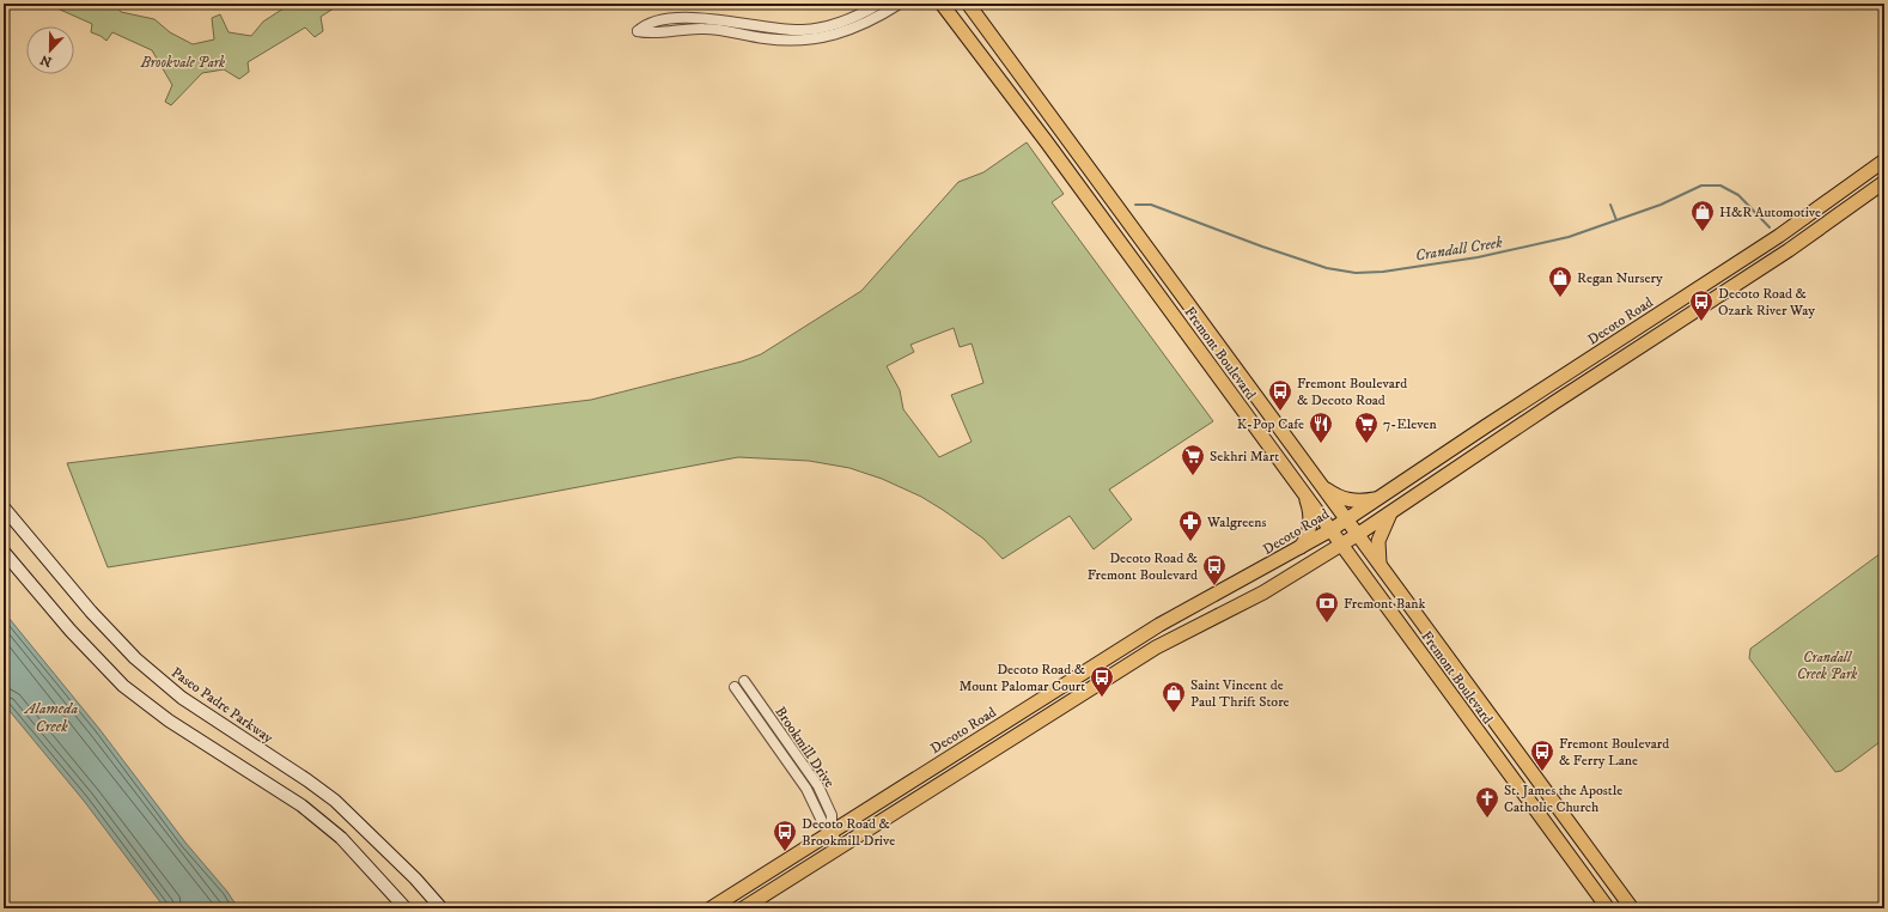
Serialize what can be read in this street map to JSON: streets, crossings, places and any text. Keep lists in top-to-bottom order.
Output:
{
  "streets": {
    "main road": ["Decoto Road", "Fremont Boulevard", "Paseo Padre Parkway"],
    "street": ["Brookmill Drive"]
  },
  "crossings": [
    ["Decoto Road", "Fremont Boulevard"],
    ["Decoto Road", "Brookmill Drive"]
  ],
  "water": ["Crandall Creek", "Alameda Creek"],
  "parks": ["Brookvale Park", "Crandall Creek Park"],
  "places": {
    "shop": ["H&R Automotive", "Regan Nursery", "Saint Vincent de Paul Thrift Store"],
    "bus stop": [
      "Decoto Road & Ozark River Way",
      "Fremont Boulevard & Decoto Road",
      "Decoto Road & Fremont Boulevard",
      "Decoto Road & Mount Palomar Court",
      "Fremont Boulevard & Ferry Lane",
      "Decoto Road & Brookmill Drive"
    ],
    "restaurant": ["K-Pop Cafe"],
    "supermarket": ["7-Eleven", "Sekhri Mart"],
    "pharmacy": ["Walgreens"],
    "bank": ["Fremont Bank"],
    "church": ["St. James the Apostle Catholic Church"]
  },
  "north": "bottom"
}
